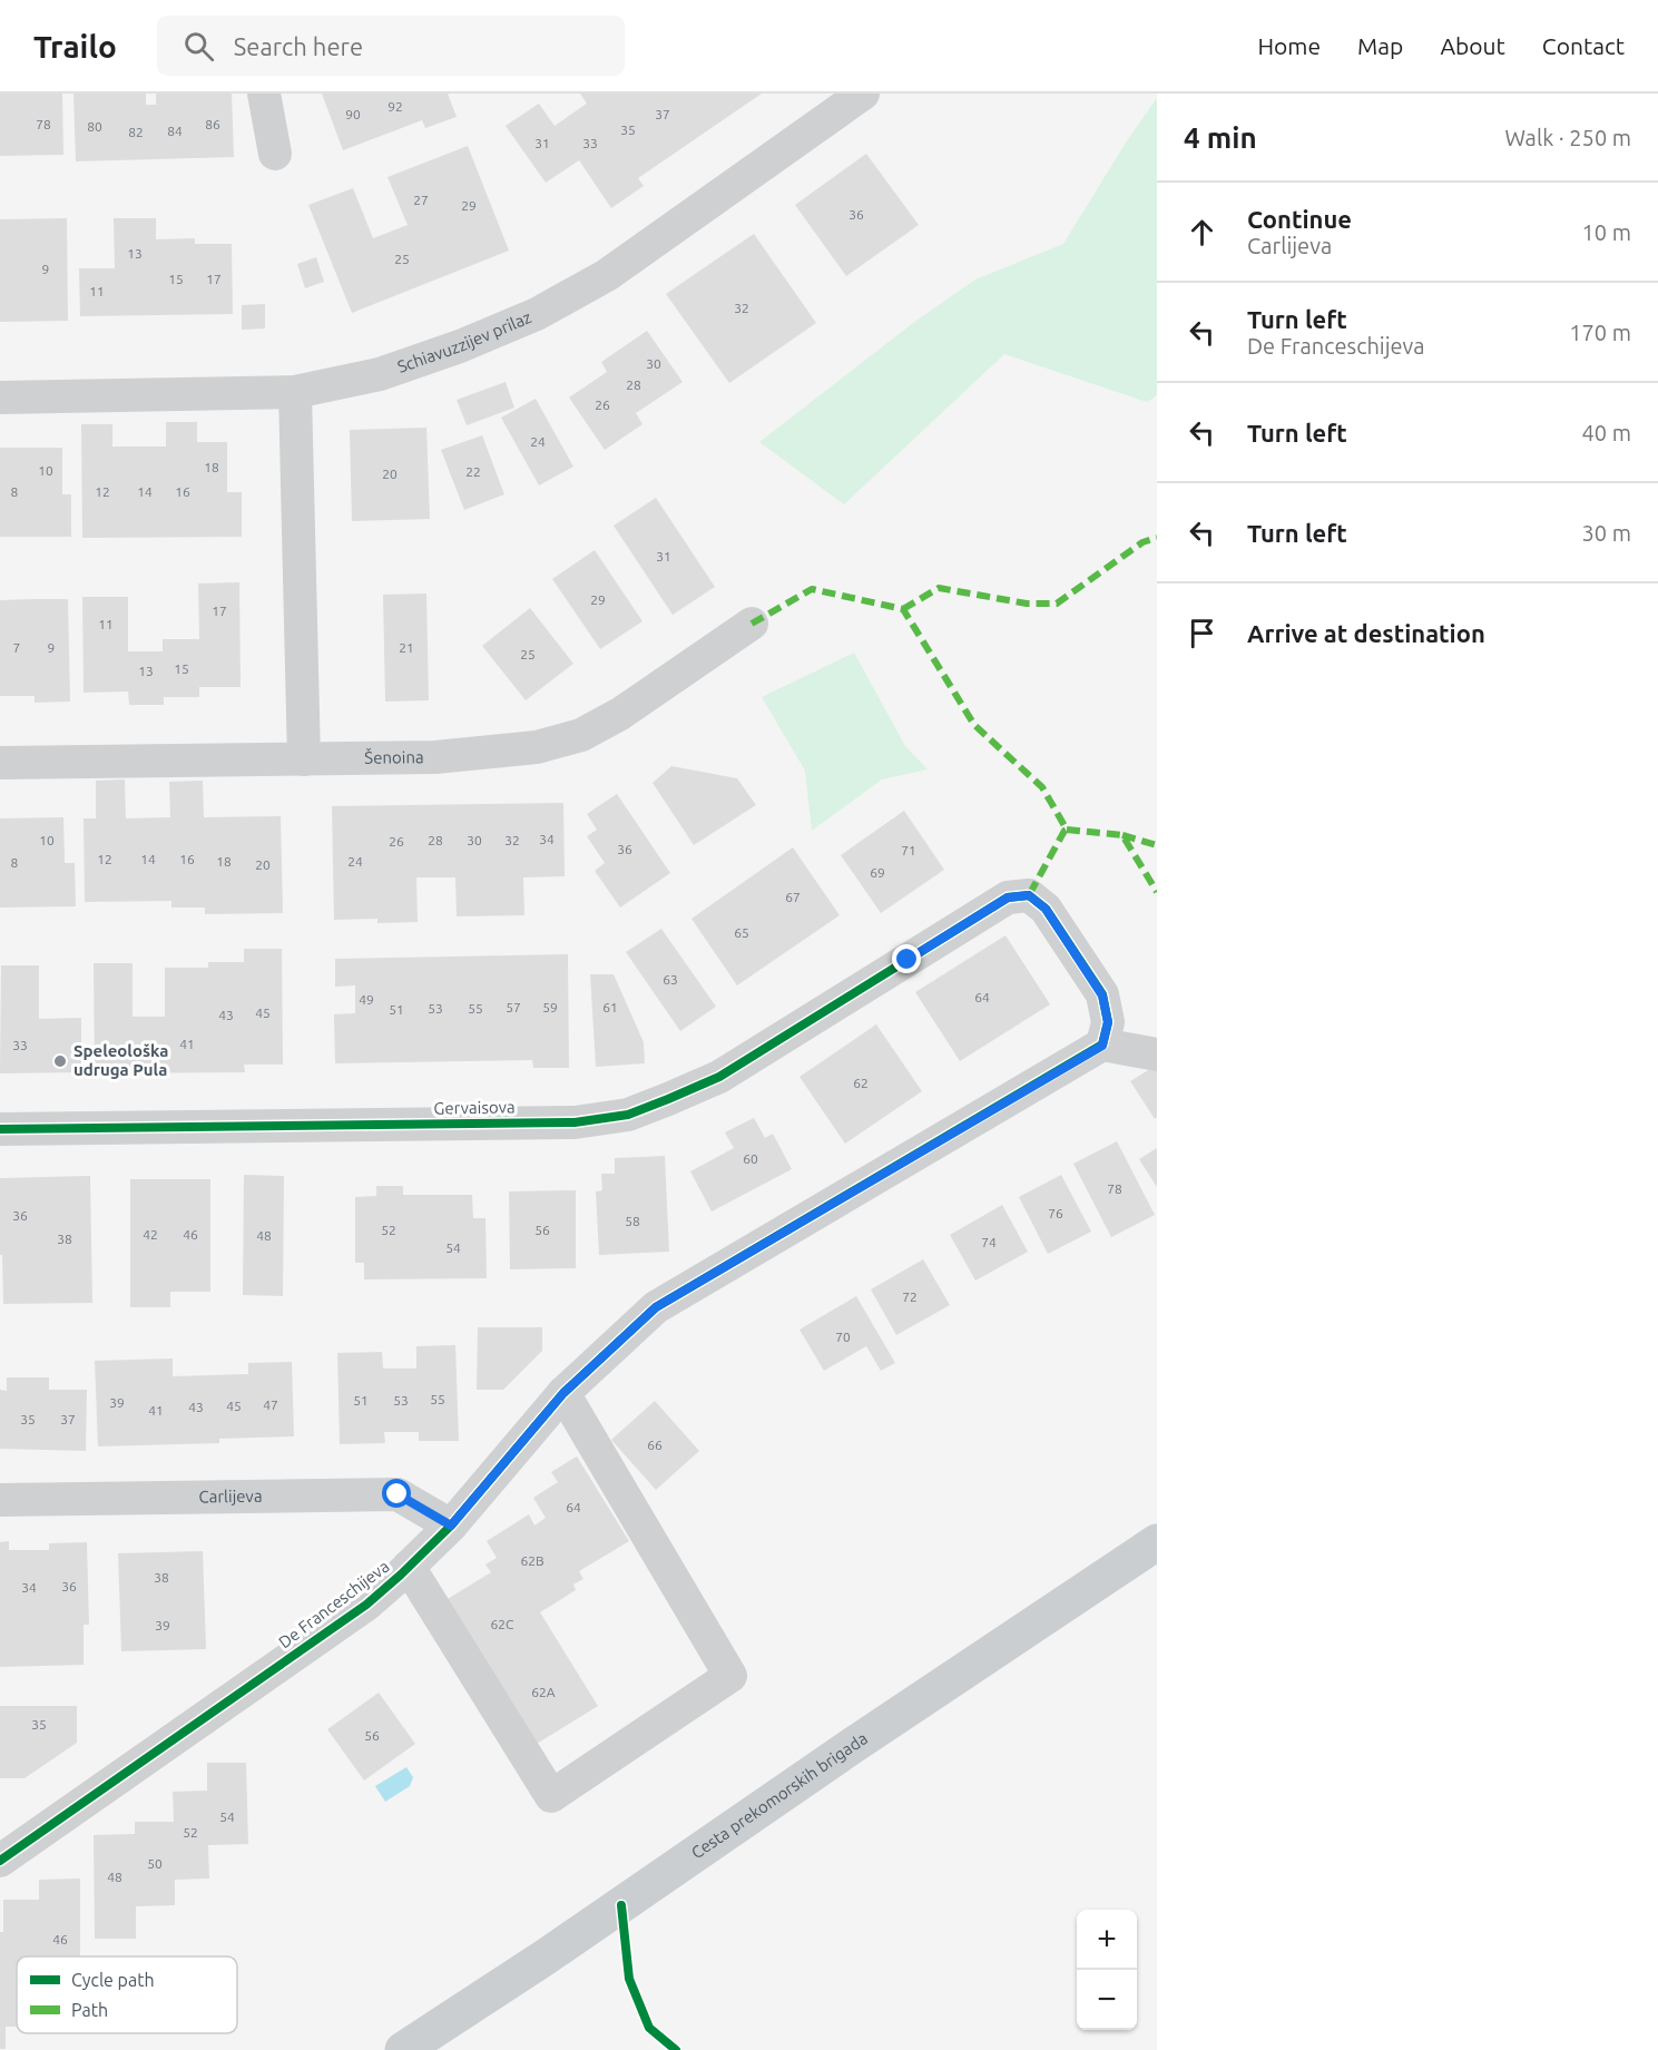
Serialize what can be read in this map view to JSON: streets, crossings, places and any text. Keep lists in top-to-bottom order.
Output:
{
  "streets": {
    "main road": ["Cesta prekomorskih brigada"],
    "street": [
      "Schiavuzzijev prilaz",
      "Šenoina",
      "Gervaisova",
      "Carlijeva",
      "De Franceschijeva"
    ]
  },
  "crossings": [
    ["Gervaisova", "De Franceschijeva"],
    ["Carlijeva", "De Franceschijeva"]
  ],
  "places": ["Speleološka udruga Pula"],
  "house_numbers": [
    "92",
    "90",
    "37",
    "78",
    "86",
    "80",
    "35",
    "84",
    "82",
    "31",
    "33",
    "27",
    "29",
    "36",
    "13",
    "25",
    "9",
    "15",
    "17",
    "11",
    "32",
    "30",
    "28",
    "26",
    "24",
    "18",
    "10",
    "22",
    "20",
    "8",
    "12",
    "14",
    "16",
    "31",
    "29",
    "17",
    "11",
    "7",
    "9",
    "21",
    "25",
    "15",
    "13",
    "34",
    "10",
    "28",
    "30",
    "32",
    "26",
    "36",
    "71",
    "12",
    "14",
    "16",
    "18",
    "24",
    "8",
    "20",
    "69",
    "67",
    "65",
    "63",
    "64",
    "49",
    "57",
    "59",
    "61",
    "53",
    "55",
    "51",
    "45",
    "43",
    "41",
    "33",
    "62",
    "60",
    "78",
    "76",
    "36",
    "58",
    "52",
    "56",
    "42",
    "46",
    "48",
    "38",
    "74",
    "54",
    "72",
    "70",
    "55",
    "51",
    "53",
    "39",
    "47",
    "45",
    "43",
    "41",
    "35",
    "37",
    "66",
    "64",
    "62B",
    "38",
    "36",
    "34",
    "62C",
    "39",
    "62A",
    "35",
    "56",
    "54",
    "52",
    "50",
    "48",
    "46"
  ],
  "legend": ["Cycle path", "Path"],
  "page": {
    "header": "Trailo",
    "search": "Search here",
    "nav": [
      "Home",
      "Map",
      "About",
      "Contact"
    ],
    "heading": ["4 min", "Walk · 250 m"],
    "list": [
      ["Continue", "Carlijeva", "10 m"],
      ["Turn left", "De Franceschijeva", "170 m"],
      ["Turn left", "40 m"],
      ["Turn left", "30 m"],
      "Arrive at destination"
    ],
    "map_buttons": ["+", "−"]
  }
}
